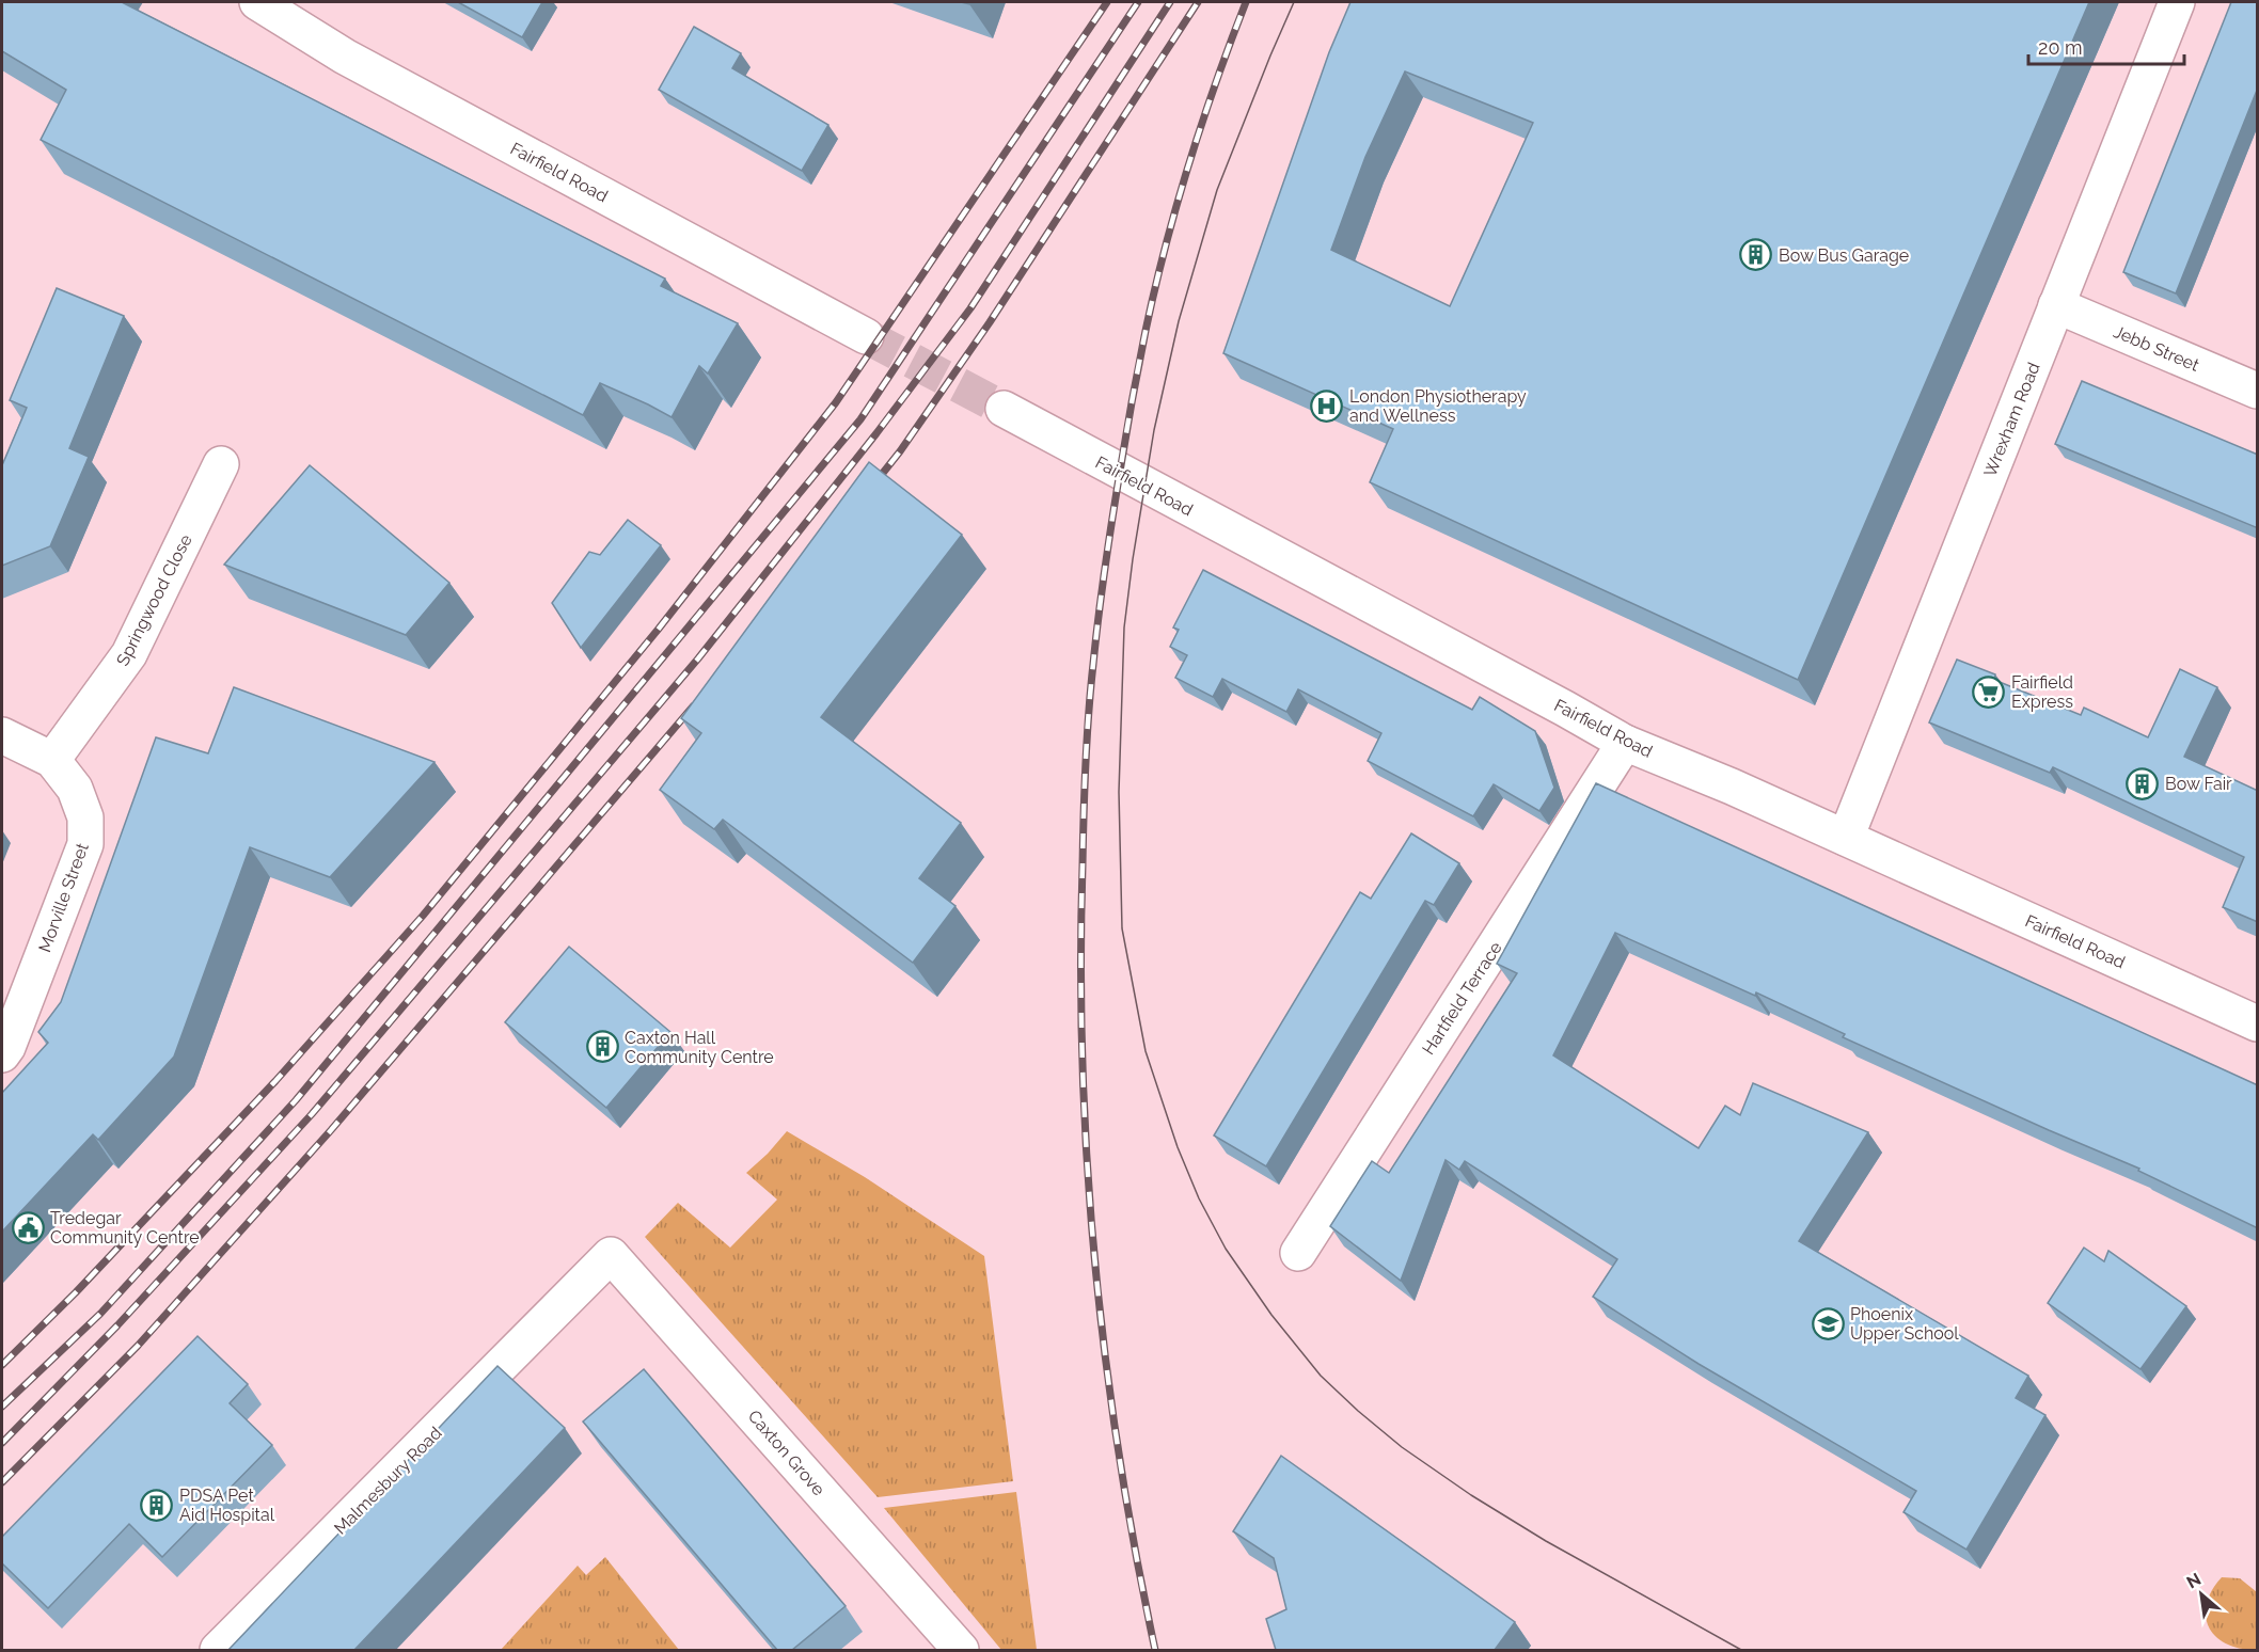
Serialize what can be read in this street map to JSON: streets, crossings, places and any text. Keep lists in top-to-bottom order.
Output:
{
  "streets": {
    "street": [
      "Fairfield Road",
      "Jebb Street",
      "Wrexham Road",
      "Springwood Close",
      "Morville Street",
      "Hartfield Terrace",
      "Caxton Grove",
      "Malmesbury Road"
    ]
  },
  "crossings": [
    ["Fairfield Road", "Wrexham Road"],
    ["Fairfield Road", "Hartfield Terrace"],
    ["Jebb Street", "Wrexham Road"],
    ["Springwood Close", "Morville Street"],
    ["Caxton Grove", "Malmesbury Road"]
  ],
  "places": {
    "building": [
      "Bow Bus Garage",
      "Bow Fair",
      "Caxton Hall Community Centre",
      "PDSA Pet Aid Hospital"
    ],
    "hospital": ["London Physiotherapy and Wellness"],
    "supermarket": ["Fairfield Express"],
    "public building": ["Tredegar Community Centre"],
    "school or university": ["Phoenix Upper School"]
  },
  "scale_bar": "20 m",
  "north": "top left"
}
